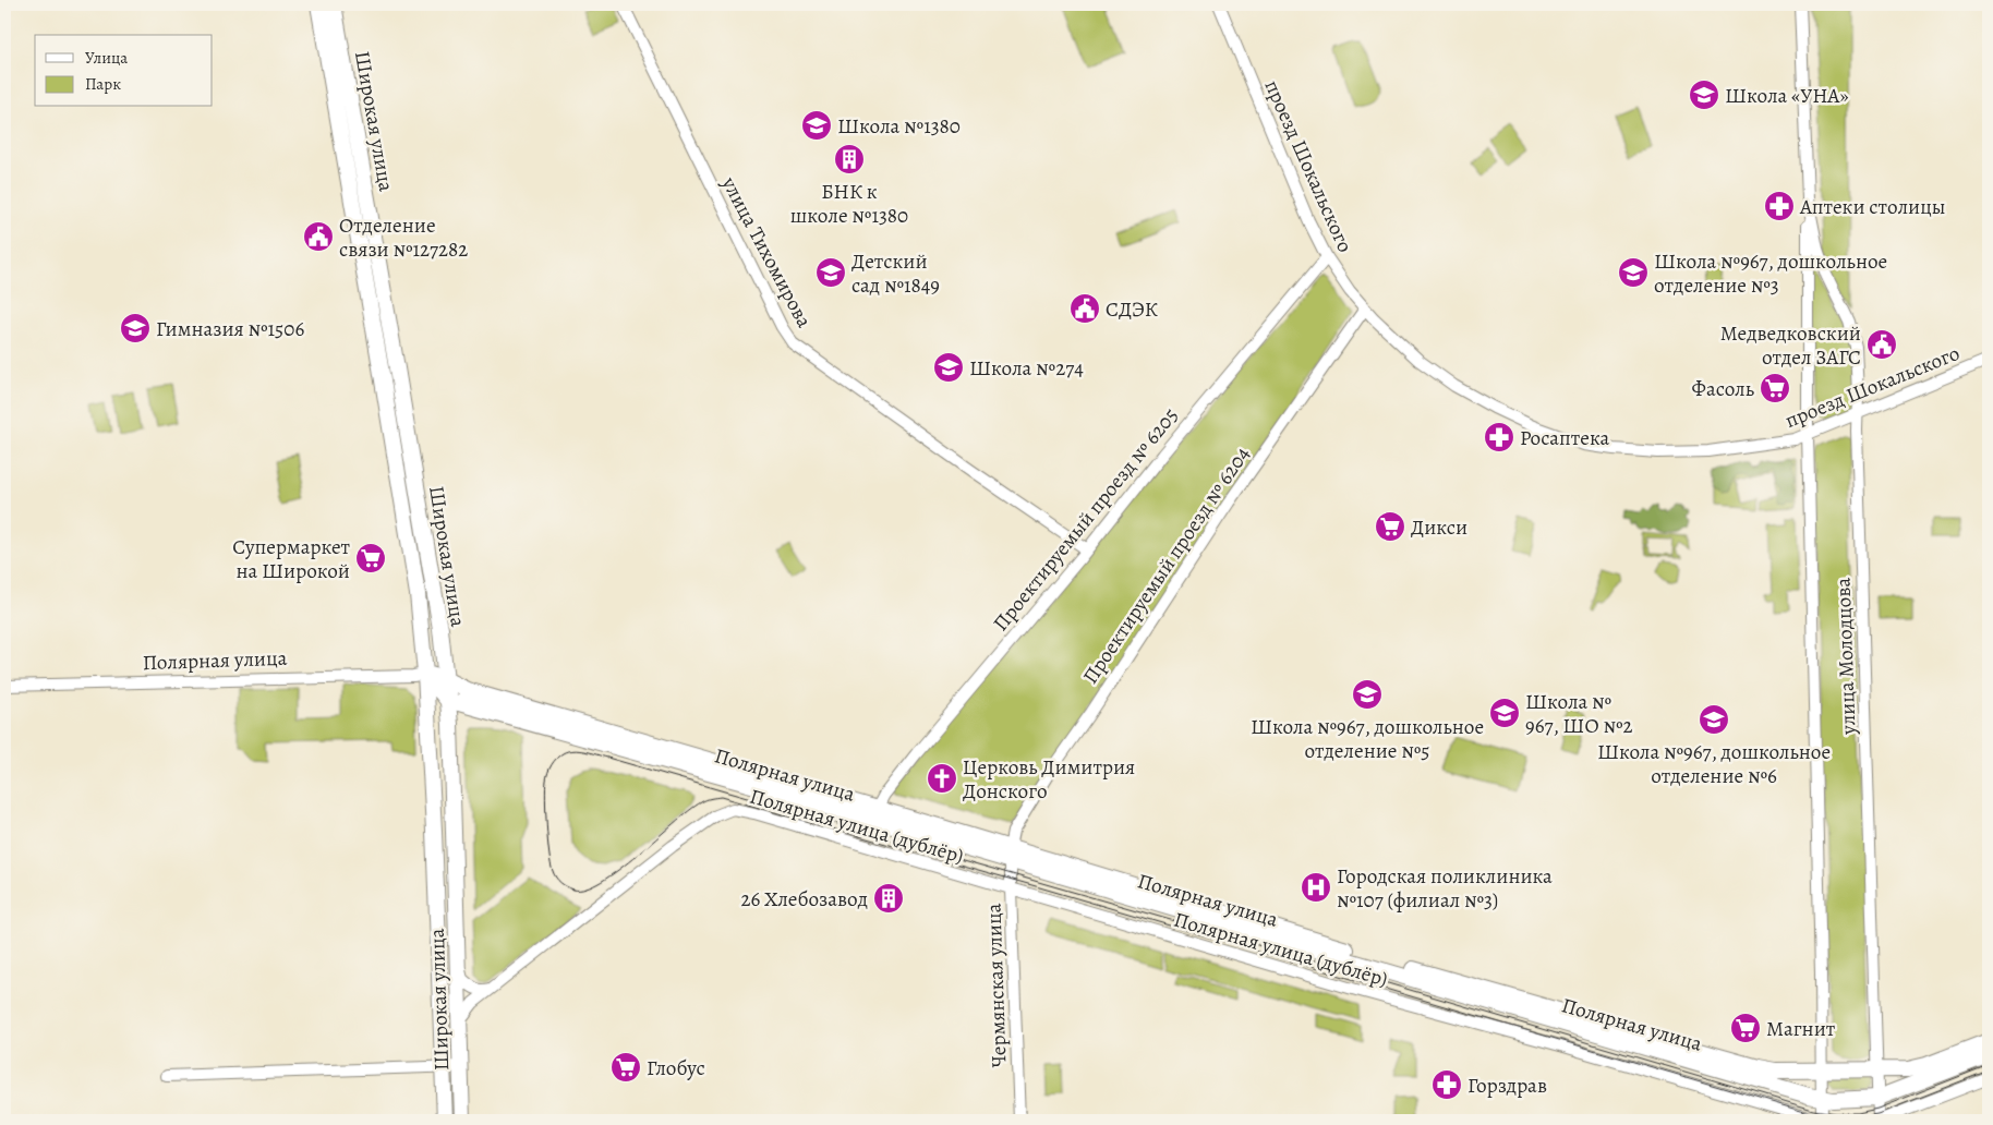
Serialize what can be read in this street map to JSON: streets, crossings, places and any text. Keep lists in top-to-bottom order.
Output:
{
  "streets": {
    "main road": ["Широкая улица", "Полярная улица"],
    "street": [
      "проезд Шокальского",
      "улица Тихомирова",
      "Проектируемый проезд № 6205",
      "Проектируемый проезд № 6204",
      "улица Молодцова",
      "Полярная улица (дублёр)",
      "Чермянская улица"
    ]
  },
  "crossings": [
    ["Широкая улица", "Полярная улица"],
    ["проезд Шокальского", "Проектируемый проезд № 6205"],
    ["проезд Шокальского", "Проектируемый проезд № 6204"],
    ["проезд Шокальского", "улица Молодцова"],
    ["улица Тихомирова", "Проектируемый проезд № 6205"],
    ["Проектируемый проезд № 6205", "Полярная улица"],
    ["Проектируемый проезд № 6204", "Полярная улица"],
    ["Проектируемый проезд № 6204", "Чермянская улица"],
    ["улица Молодцова", "Полярная улица"],
    ["улица Молодцова", "Полярная улица (дублёр)"],
    ["Полярная улица", "Чермянская улица"],
    ["Полярная улица (дублёр)", "Чермянская улица"]
  ],
  "places": {
    "school or university": [
      "Школа «УНА»",
      "Школа №1380",
      "Детский сад №1849",
      "Школа №967, дошкольное отделение №3",
      "Гимназия №1506",
      "Школа №274",
      "Школа №967, дошкольное отделение №5",
      "Школа № 967, ШО №2",
      "Школа №967, дошкольное отделение №6"
    ],
    "building": ["БНК к школе №1380", "26 Хлебозавод"],
    "pharmacy": ["Аптеки столицы", "Росаптека", "Горздрав"],
    "public building": ["Отделение связи №127282", "СДЭК", "Медведковский отдел ЗАГС"],
    "supermarket": [
      "Фасоль",
      "Дикси",
      "Супермаркет на Широкой",
      "Магнит",
      "Глобус"
    ],
    "church": ["Церковь Димитрия Донского"],
    "hospital": ["Городская поликлиника №107 (филиал №3)"]
  },
  "legend": ["Улица", "Парк"]
}
